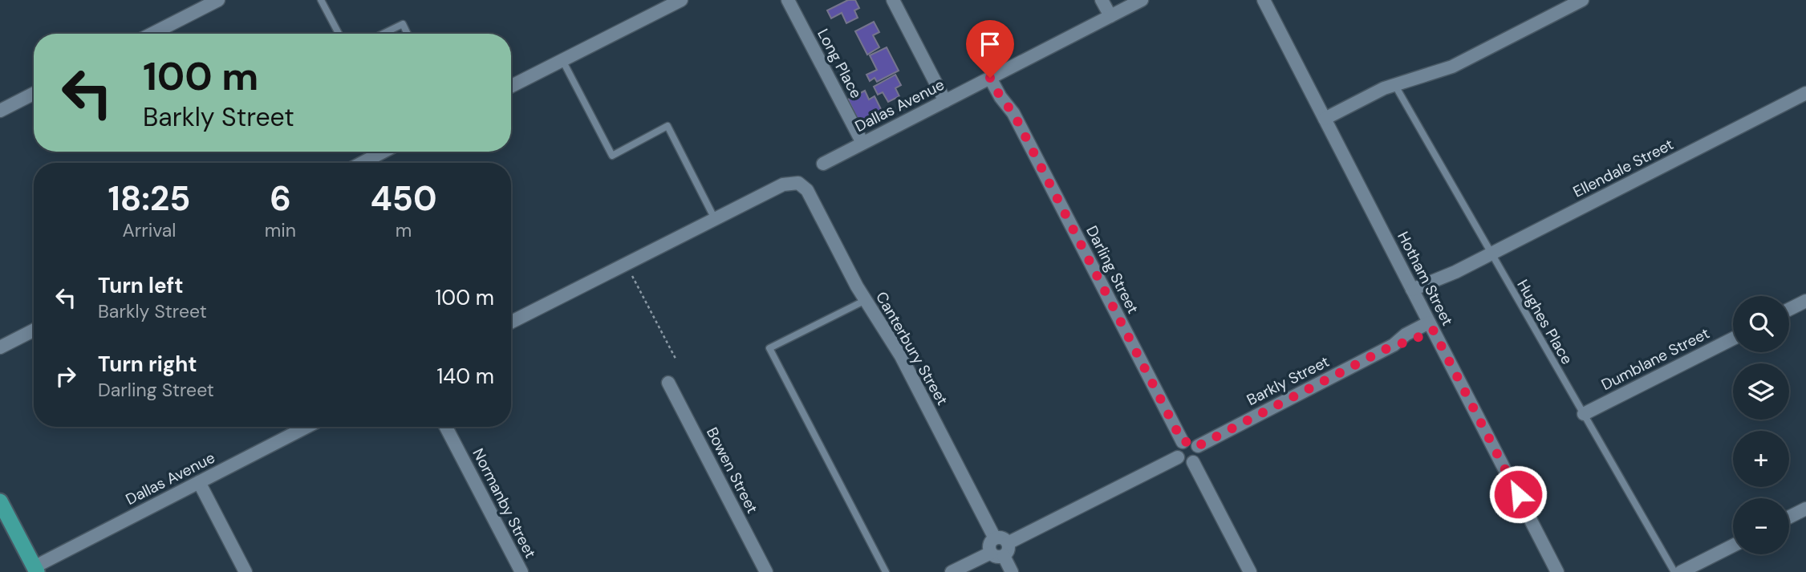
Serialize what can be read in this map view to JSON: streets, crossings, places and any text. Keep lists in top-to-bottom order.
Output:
{
  "streets": {
    "street": [
      "Long Place",
      "Dallas Avenue",
      "Ellendale Street",
      "Darling Street",
      "Hotham Street",
      "Canterbury Street",
      "Dumblane Street",
      "Barkly Street",
      "Bowen Street",
      "Normanby Street"
    ],
    "lane": ["Hughes Place"]
  },
  "crossings": [
    ["Long Place", "Dallas Avenue"],
    ["Dallas Avenue", "Darling Street"],
    ["Ellendale Street", "Hotham Street"],
    ["Ellendale Street", "Hughes Place"],
    ["Darling Street", "Barkly Street"],
    ["Hotham Street", "Barkly Street"],
    ["Hughes Place", "Dumblane Street"]
  ],
  "page": {
    "turn": ["100 m", "Barkly Street"],
    "eta": [
      "18:25",
      "Arrival",
      "6",
      "min",
      "450",
      "m"
    ],
    "list": [
      {
        "name": "Turn left",
        "note": "Barkly Street",
        "value": "100 m"
      },
      {
        "name": "Turn right",
        "note": "Darling Street",
        "value": "140 m"
      }
    ],
    "map_buttons": ["+", "−"]
  }
}
